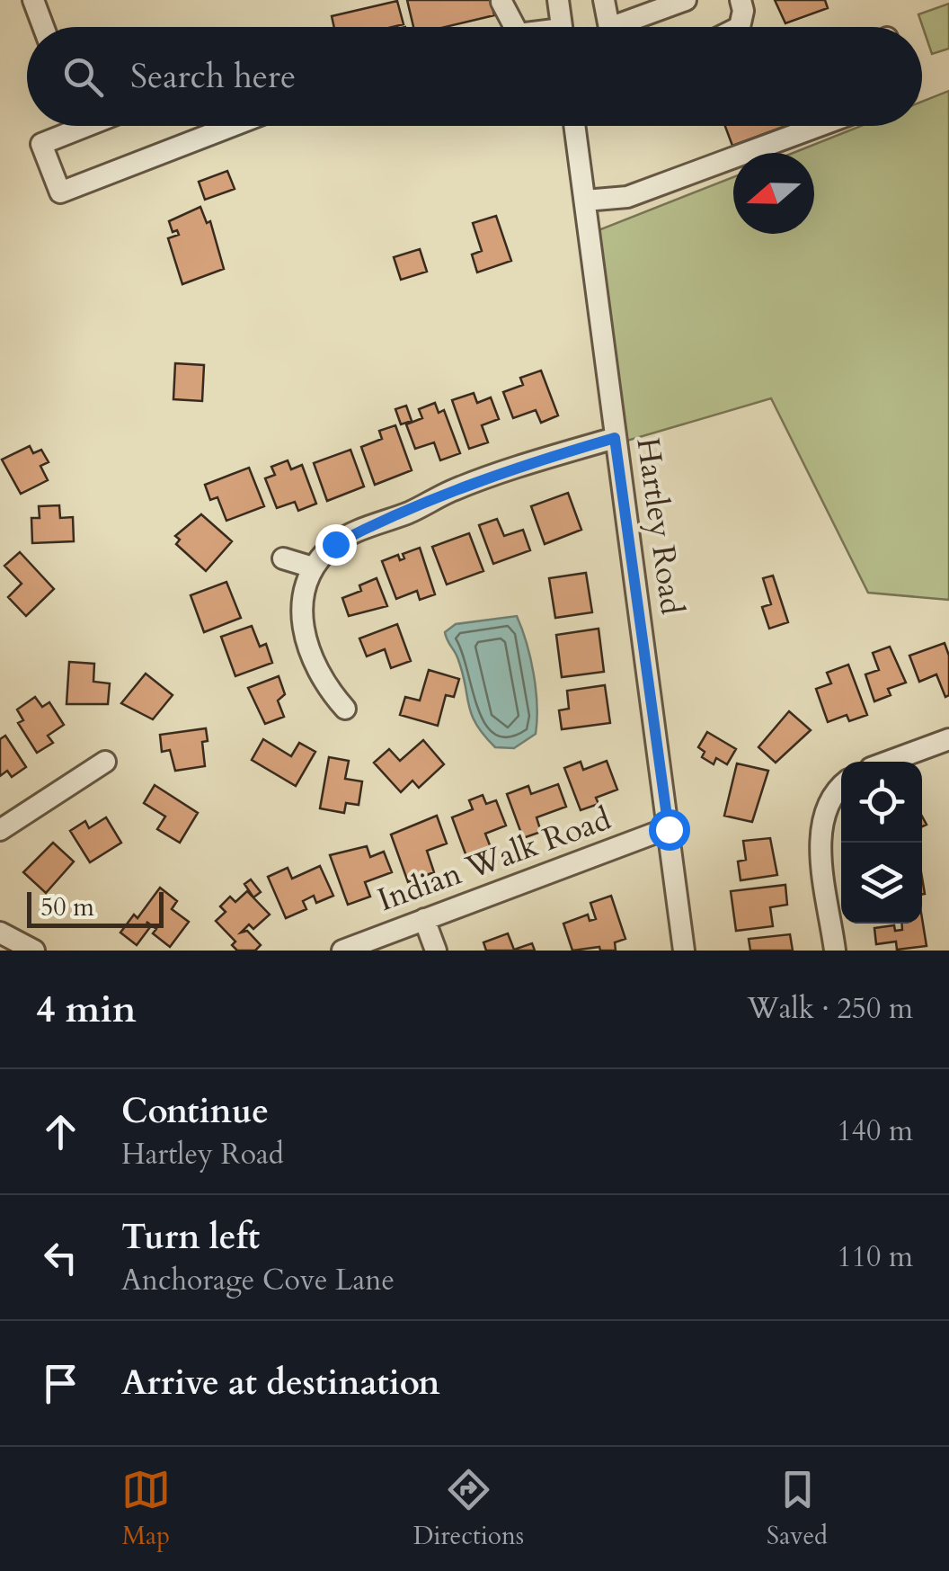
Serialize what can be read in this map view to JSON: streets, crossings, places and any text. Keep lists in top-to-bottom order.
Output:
{
  "streets": {
    "street": ["Hartley Road", "Indian Walk Road"]
  },
  "crossings": [
    ["Hartley Road", "Indian Walk Road"]
  ],
  "scale_bar": "50 m",
  "north": "left",
  "page": {
    "search": "Search here",
    "scale": "50 m",
    "heading": ["4 min", "Walk · 250 m"],
    "list": [
      ["Continue", "Hartley Road", "140 m"],
      ["Turn left", "Anchorage Cove Lane", "110 m"],
      "Arrive at destination"
    ],
    "nav": ["Map", "Directions", "Saved"]
  }
}
